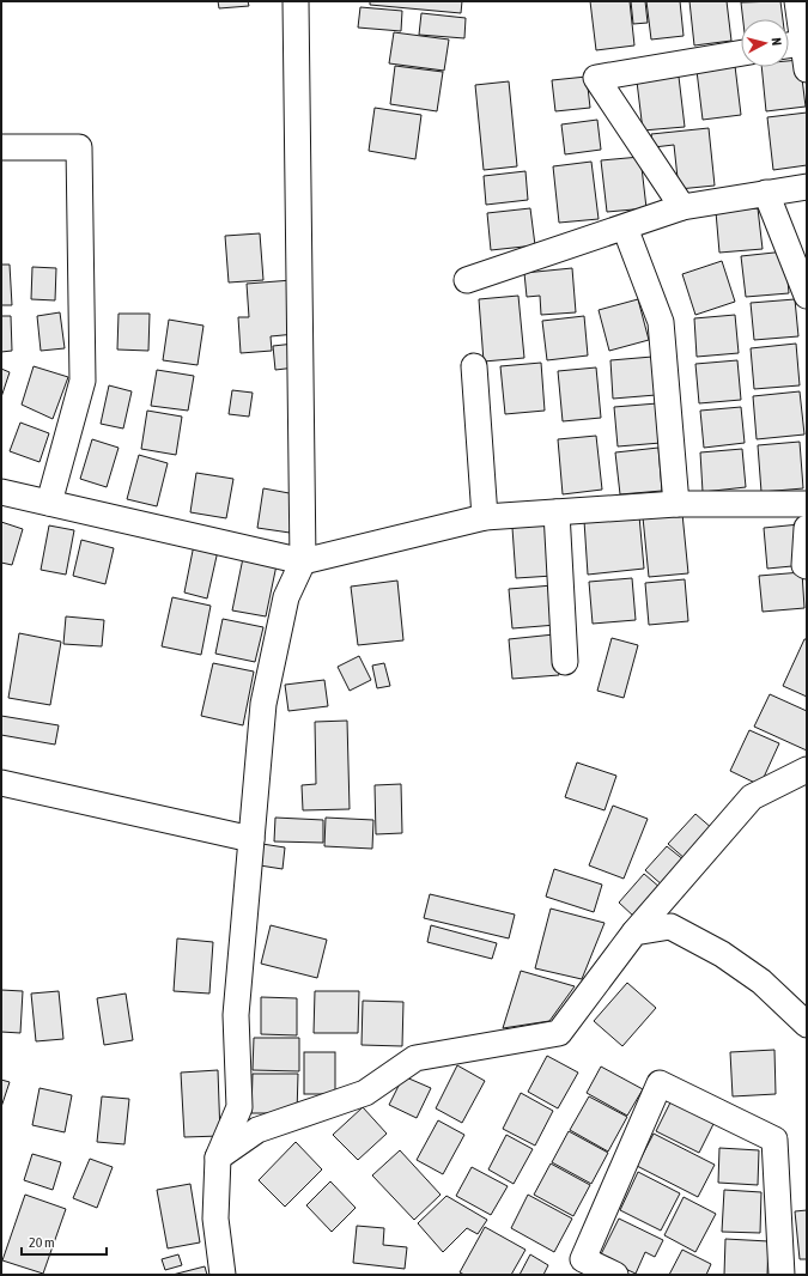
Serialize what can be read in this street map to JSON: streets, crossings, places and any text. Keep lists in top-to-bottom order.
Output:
{
  "scale_bar": "20 m",
  "north": "right"
}
